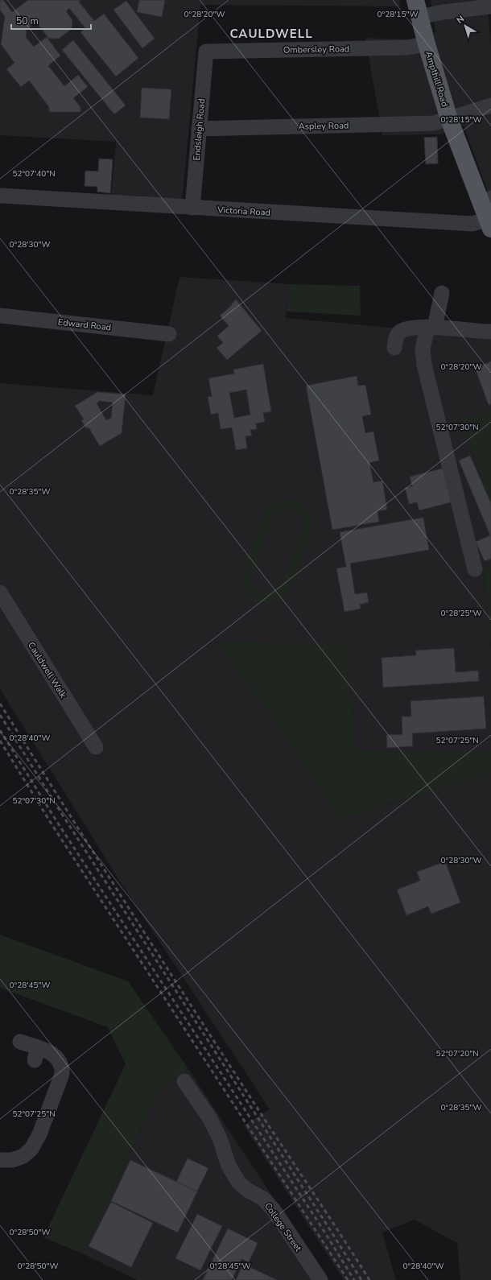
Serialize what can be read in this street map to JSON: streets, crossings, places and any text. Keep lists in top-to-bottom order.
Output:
{
  "streets": {
    "main road": ["Ampthill Road"],
    "street": [
      "Ombersley Road",
      "Aspley Road",
      "Endsleigh Road",
      "Victoria Road",
      "Edward Road",
      "Cauldwell Walk",
      "College Street"
    ]
  },
  "crossings": [
    ["Ombersley Road", "Ampthill Road"],
    ["Ombersley Road", "Endsleigh Road"],
    ["Ampthill Road", "Aspley Road"],
    ["Ampthill Road", "Victoria Road"],
    ["Aspley Road", "Endsleigh Road"],
    ["Endsleigh Road", "Victoria Road"]
  ],
  "districts": ["CAULDWELL"],
  "scale_bar": "50 m",
  "north": "top left",
  "coordinates": [
    "0°28'20\"W",
    "0°28'15\"W",
    "52°07'40\"N",
    "0°28'30\"W",
    "52°07'30\"N",
    "0°28'35\"W",
    "0°28'25\"W",
    "0°28'40\"W",
    "52°07'25\"N",
    "0°28'45\"W",
    "52°07'20\"N",
    "0°28'50\"W"
  ]
}
